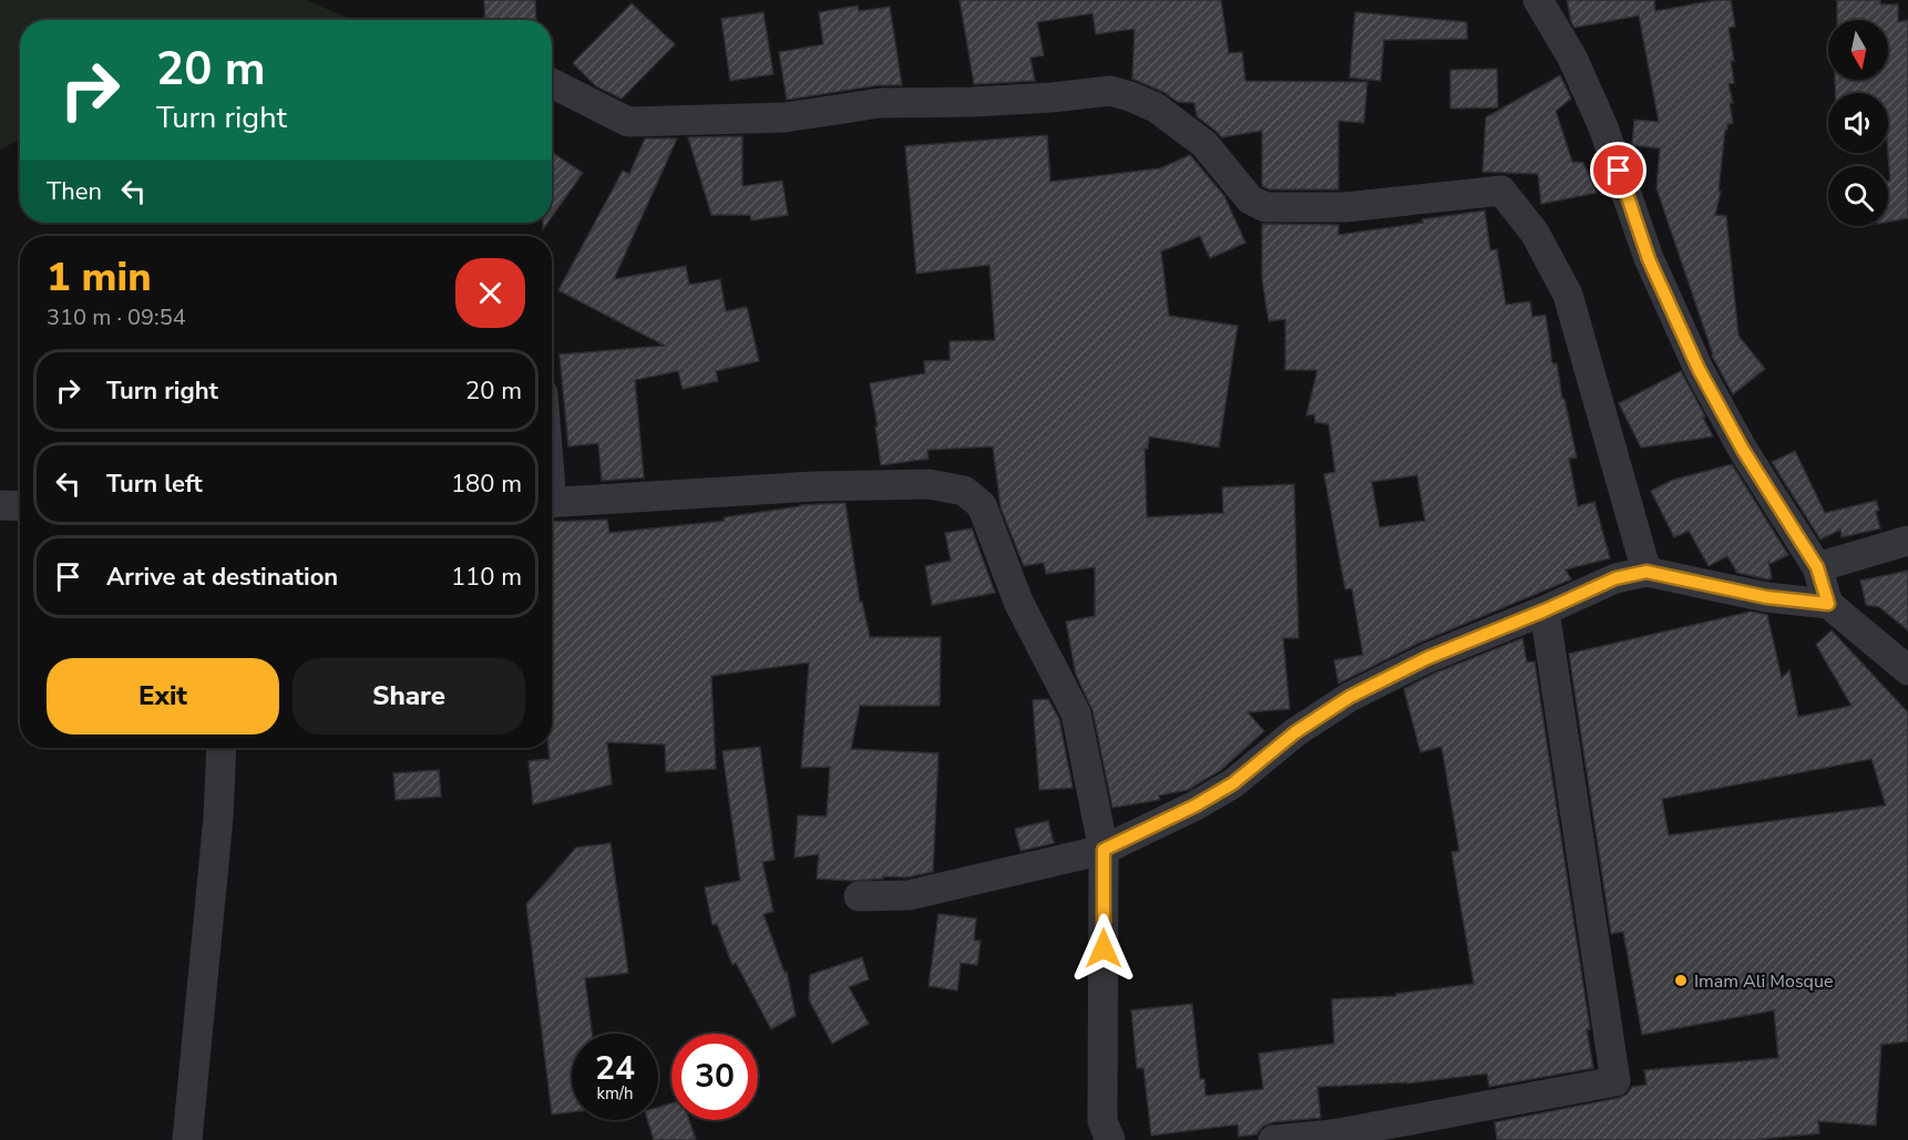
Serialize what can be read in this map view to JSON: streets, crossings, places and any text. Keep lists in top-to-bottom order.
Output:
{
  "places": ["Imam Ali Mosque"],
  "north": "bottom",
  "page": {
    "turn": ["20 m", "Turn right"],
    "then": "Then",
    "heading": ["1 min", "310 m · 09:54"],
    "list": [
      {
        "name": "Turn right",
        "value": "20 m"
      },
      {
        "name": "Turn left",
        "value": "180 m"
      },
      {
        "name": "Arrive at destination",
        "value": "110 m"
      }
    ],
    "buttons": ["Exit", "Share"],
    "speed": "24 km/h",
    "limit": "30"
  }
}
